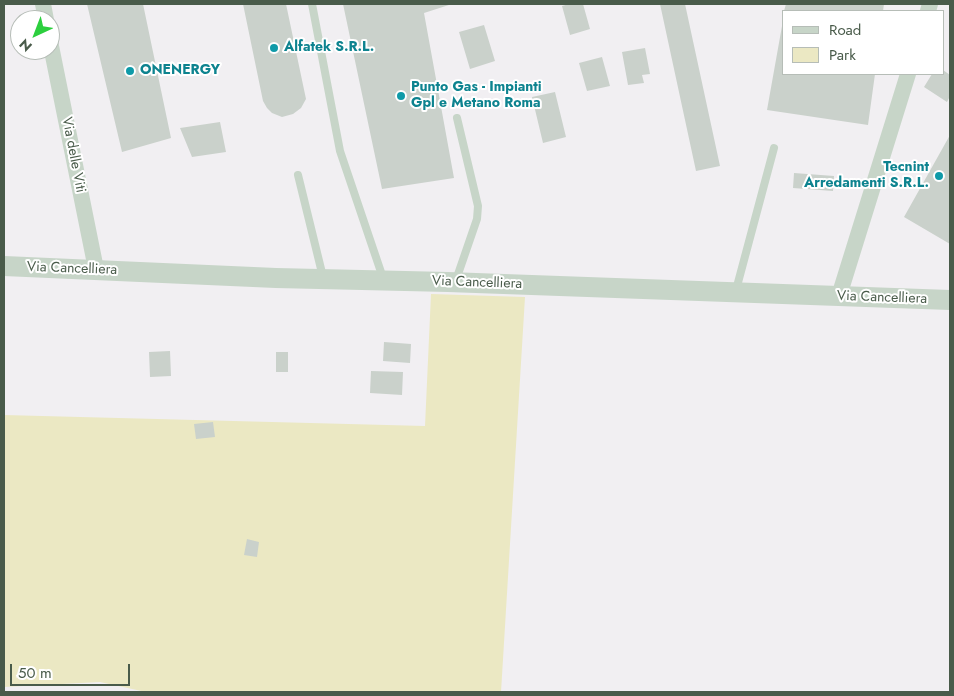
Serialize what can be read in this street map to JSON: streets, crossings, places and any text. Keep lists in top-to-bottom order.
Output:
{
  "streets": {
    "street": ["Via delle Viti", "Via Cancelliera"]
  },
  "crossings": [
    ["Via delle Viti", "Via Cancelliera"]
  ],
  "places": [
    "Alfatek S.R.L.",
    "ONENERGY",
    "Punto Gas - Impianti Gpl e Metano Roma",
    "Tecnint Arredamenti S.R.L."
  ],
  "legend": ["Road", "Park"],
  "scale_bar": "50 m",
  "north": "bottom left"
}
